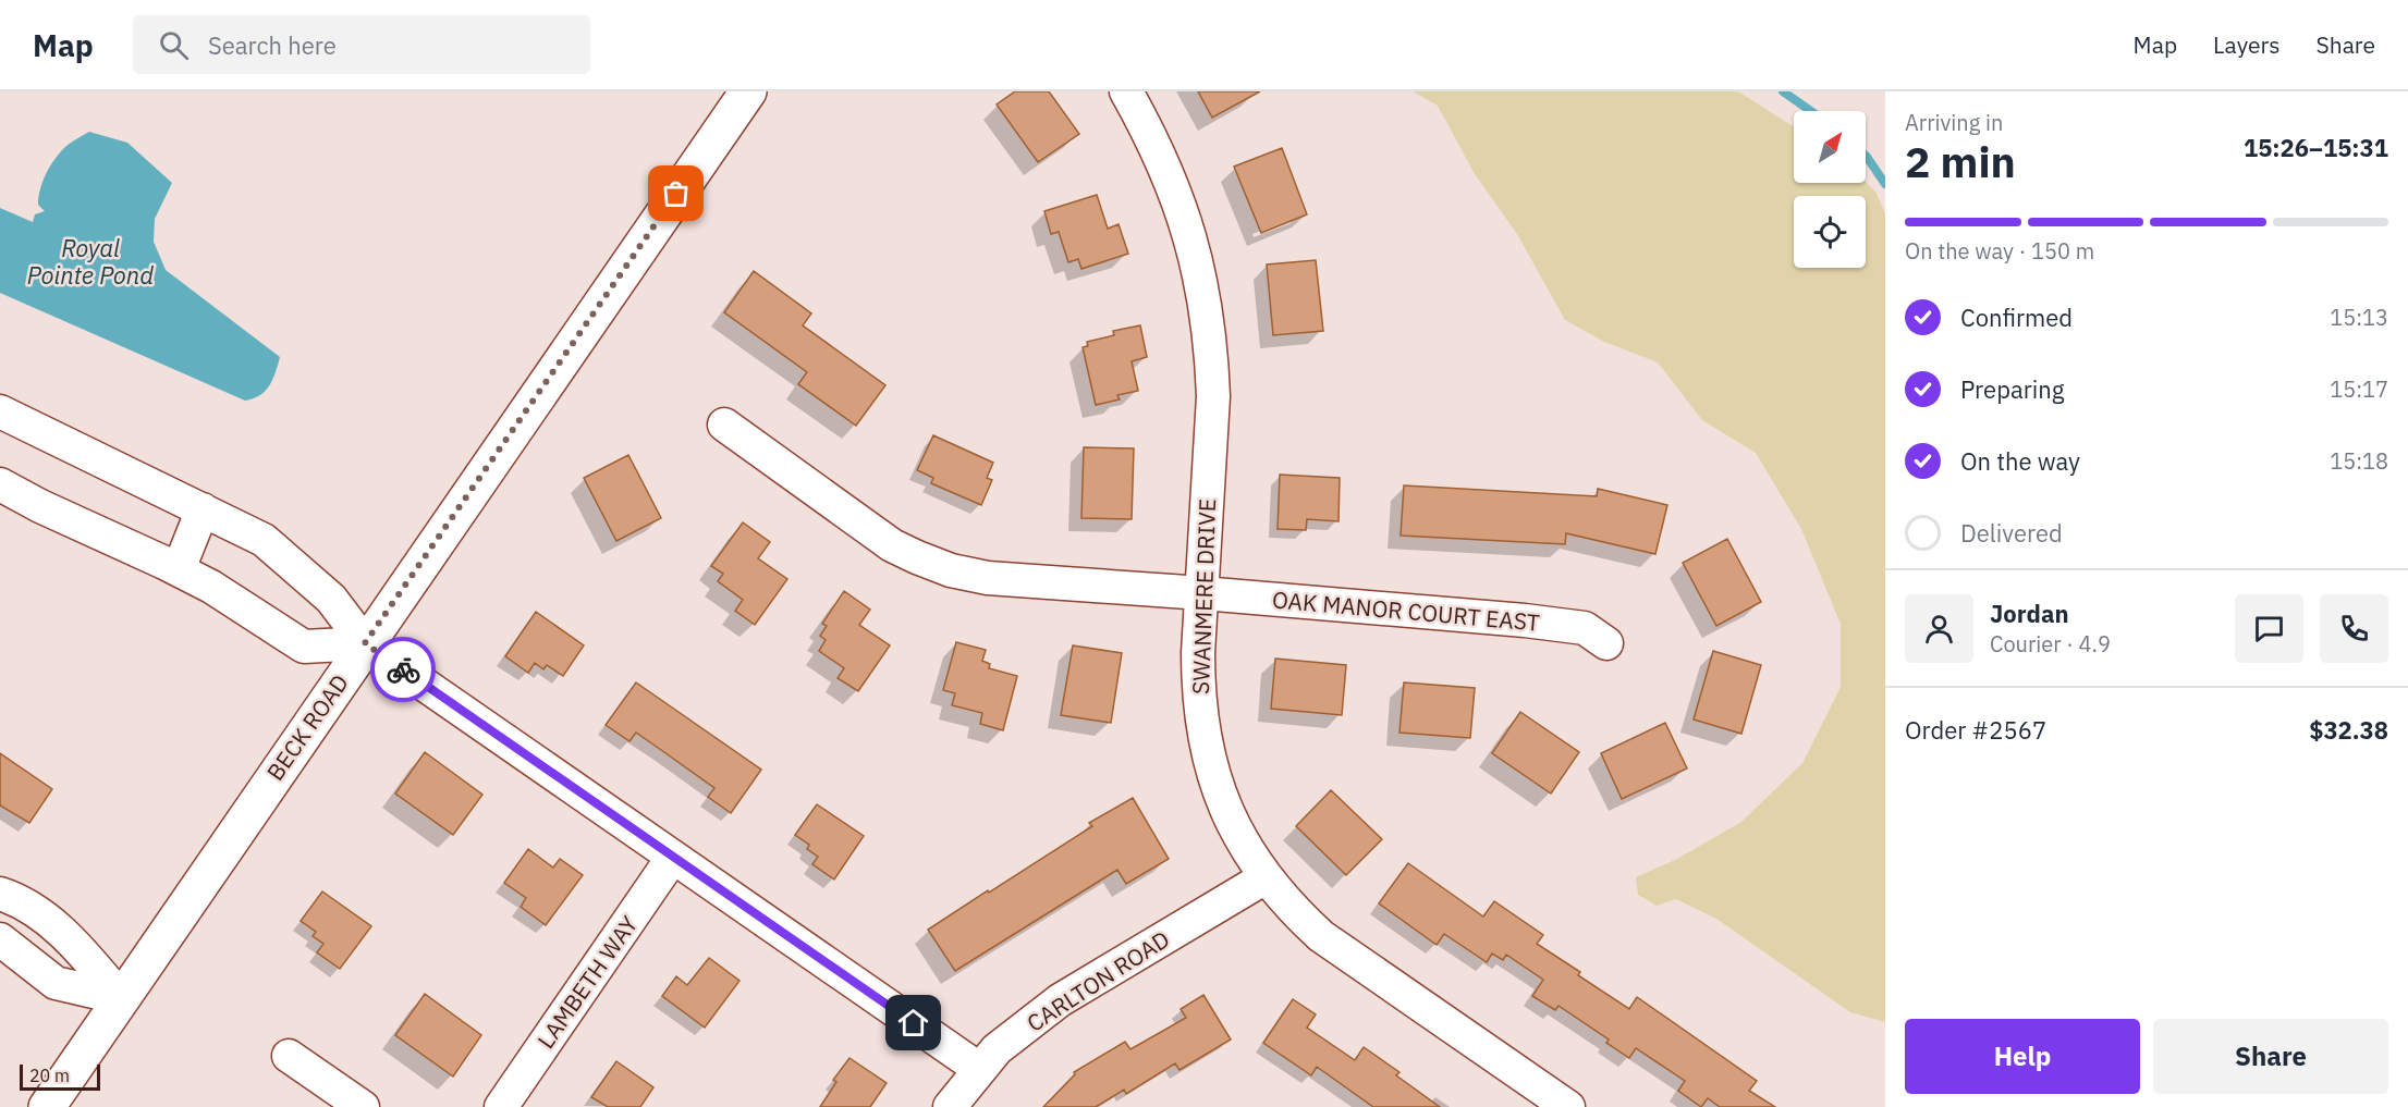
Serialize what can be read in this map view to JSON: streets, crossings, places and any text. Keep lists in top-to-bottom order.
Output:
{
  "streets": {
    "main road": ["BECK ROAD"],
    "street": [
      "SWANMERE DRIVE",
      "OAK MANOR COURT EAST",
      "CARLTON ROAD",
      "LAMBETH WAY"
    ]
  },
  "crossings": [
    ["SWANMERE DRIVE", "OAK MANOR COURT EAST"],
    ["SWANMERE DRIVE", "CARLTON ROAD"]
  ],
  "water": ["Royal Pointe Pond"],
  "scale_bar": "20 m",
  "north": "top right",
  "page": {
    "header": "Map",
    "search": "Search here",
    "nav": ["Map", "Layers", "Share"],
    "heading": ["2 min", "Arriving in", "15:26–15:31"],
    "panel": [
      "Jordan",
      "Courier · 4.9",
      "Order #2567",
      "$32.38"
    ],
    "bar": "On the way · 150 m",
    "list": [
      ["Confirmed", "15:13"],
      ["Preparing", "15:17"],
      ["On the way", "15:18"],
      "Delivered"
    ],
    "buttons": ["Help", "Share"],
    "scale": "20 m"
  }
}
